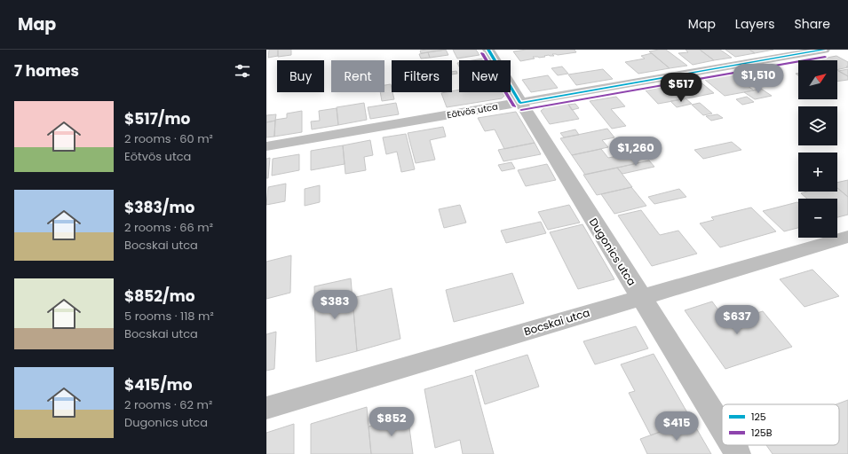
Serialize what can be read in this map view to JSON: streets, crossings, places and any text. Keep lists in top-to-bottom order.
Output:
{
  "streets": {
    "street": ["Eötvös utca", "Dugonics utca", "Bocskai utca"]
  },
  "crossings": [
    ["Eötvös utca", "Dugonics utca"],
    ["Dugonics utca", "Bocskai utca"]
  ],
  "lines": ["transit line 125", "transit line 125B"],
  "legend": ["125", "125B"],
  "north": "top right",
  "page": {
    "header": "Map",
    "nav": ["Map", "Layers", "Share"],
    "heading": "7 homes",
    "map_buttons": ["+", "−"],
    "chip": [
      "Buy",
      "Rent",
      "Filters",
      "New"
    ],
    "price": [
      "$1,510",
      "$517",
      "$1,260",
      "$383",
      "$637",
      "$852",
      "$415"
    ],
    "list": [
      {
        "name": "$517/mo",
        "note": "2 rooms · 60 m² · Eötvös utca"
      },
      {
        "name": "$383/mo",
        "note": "2 rooms · 66 m² · Bocskai utca"
      },
      {
        "name": "$852/mo",
        "note": "5 rooms · 118 m² · Bocskai utca"
      },
      {
        "name": "$415/mo",
        "note": "2 rooms · 62 m² · Dugonics utca"
      }
    ]
  }
}
